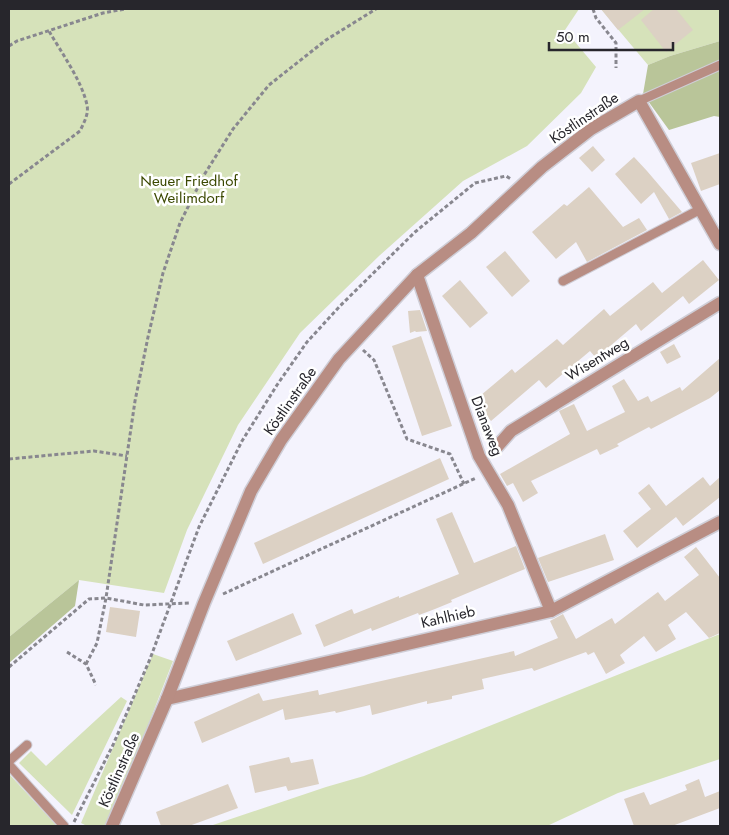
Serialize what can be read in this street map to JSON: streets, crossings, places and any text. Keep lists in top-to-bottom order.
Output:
{
  "streets": {
    "street": [
      "Köstlinstraße",
      "Wisentweg",
      "Dianaweg",
      "Kahlhieb"
    ]
  },
  "crossings": [
    ["Köstlinstraße", "Dianaweg"],
    ["Köstlinstraße", "Kahlhieb"],
    ["Dianaweg", "Kahlhieb"]
  ],
  "parks": ["Neuer Friedhof Weilimdorf"],
  "scale_bar": "50 m"
}
